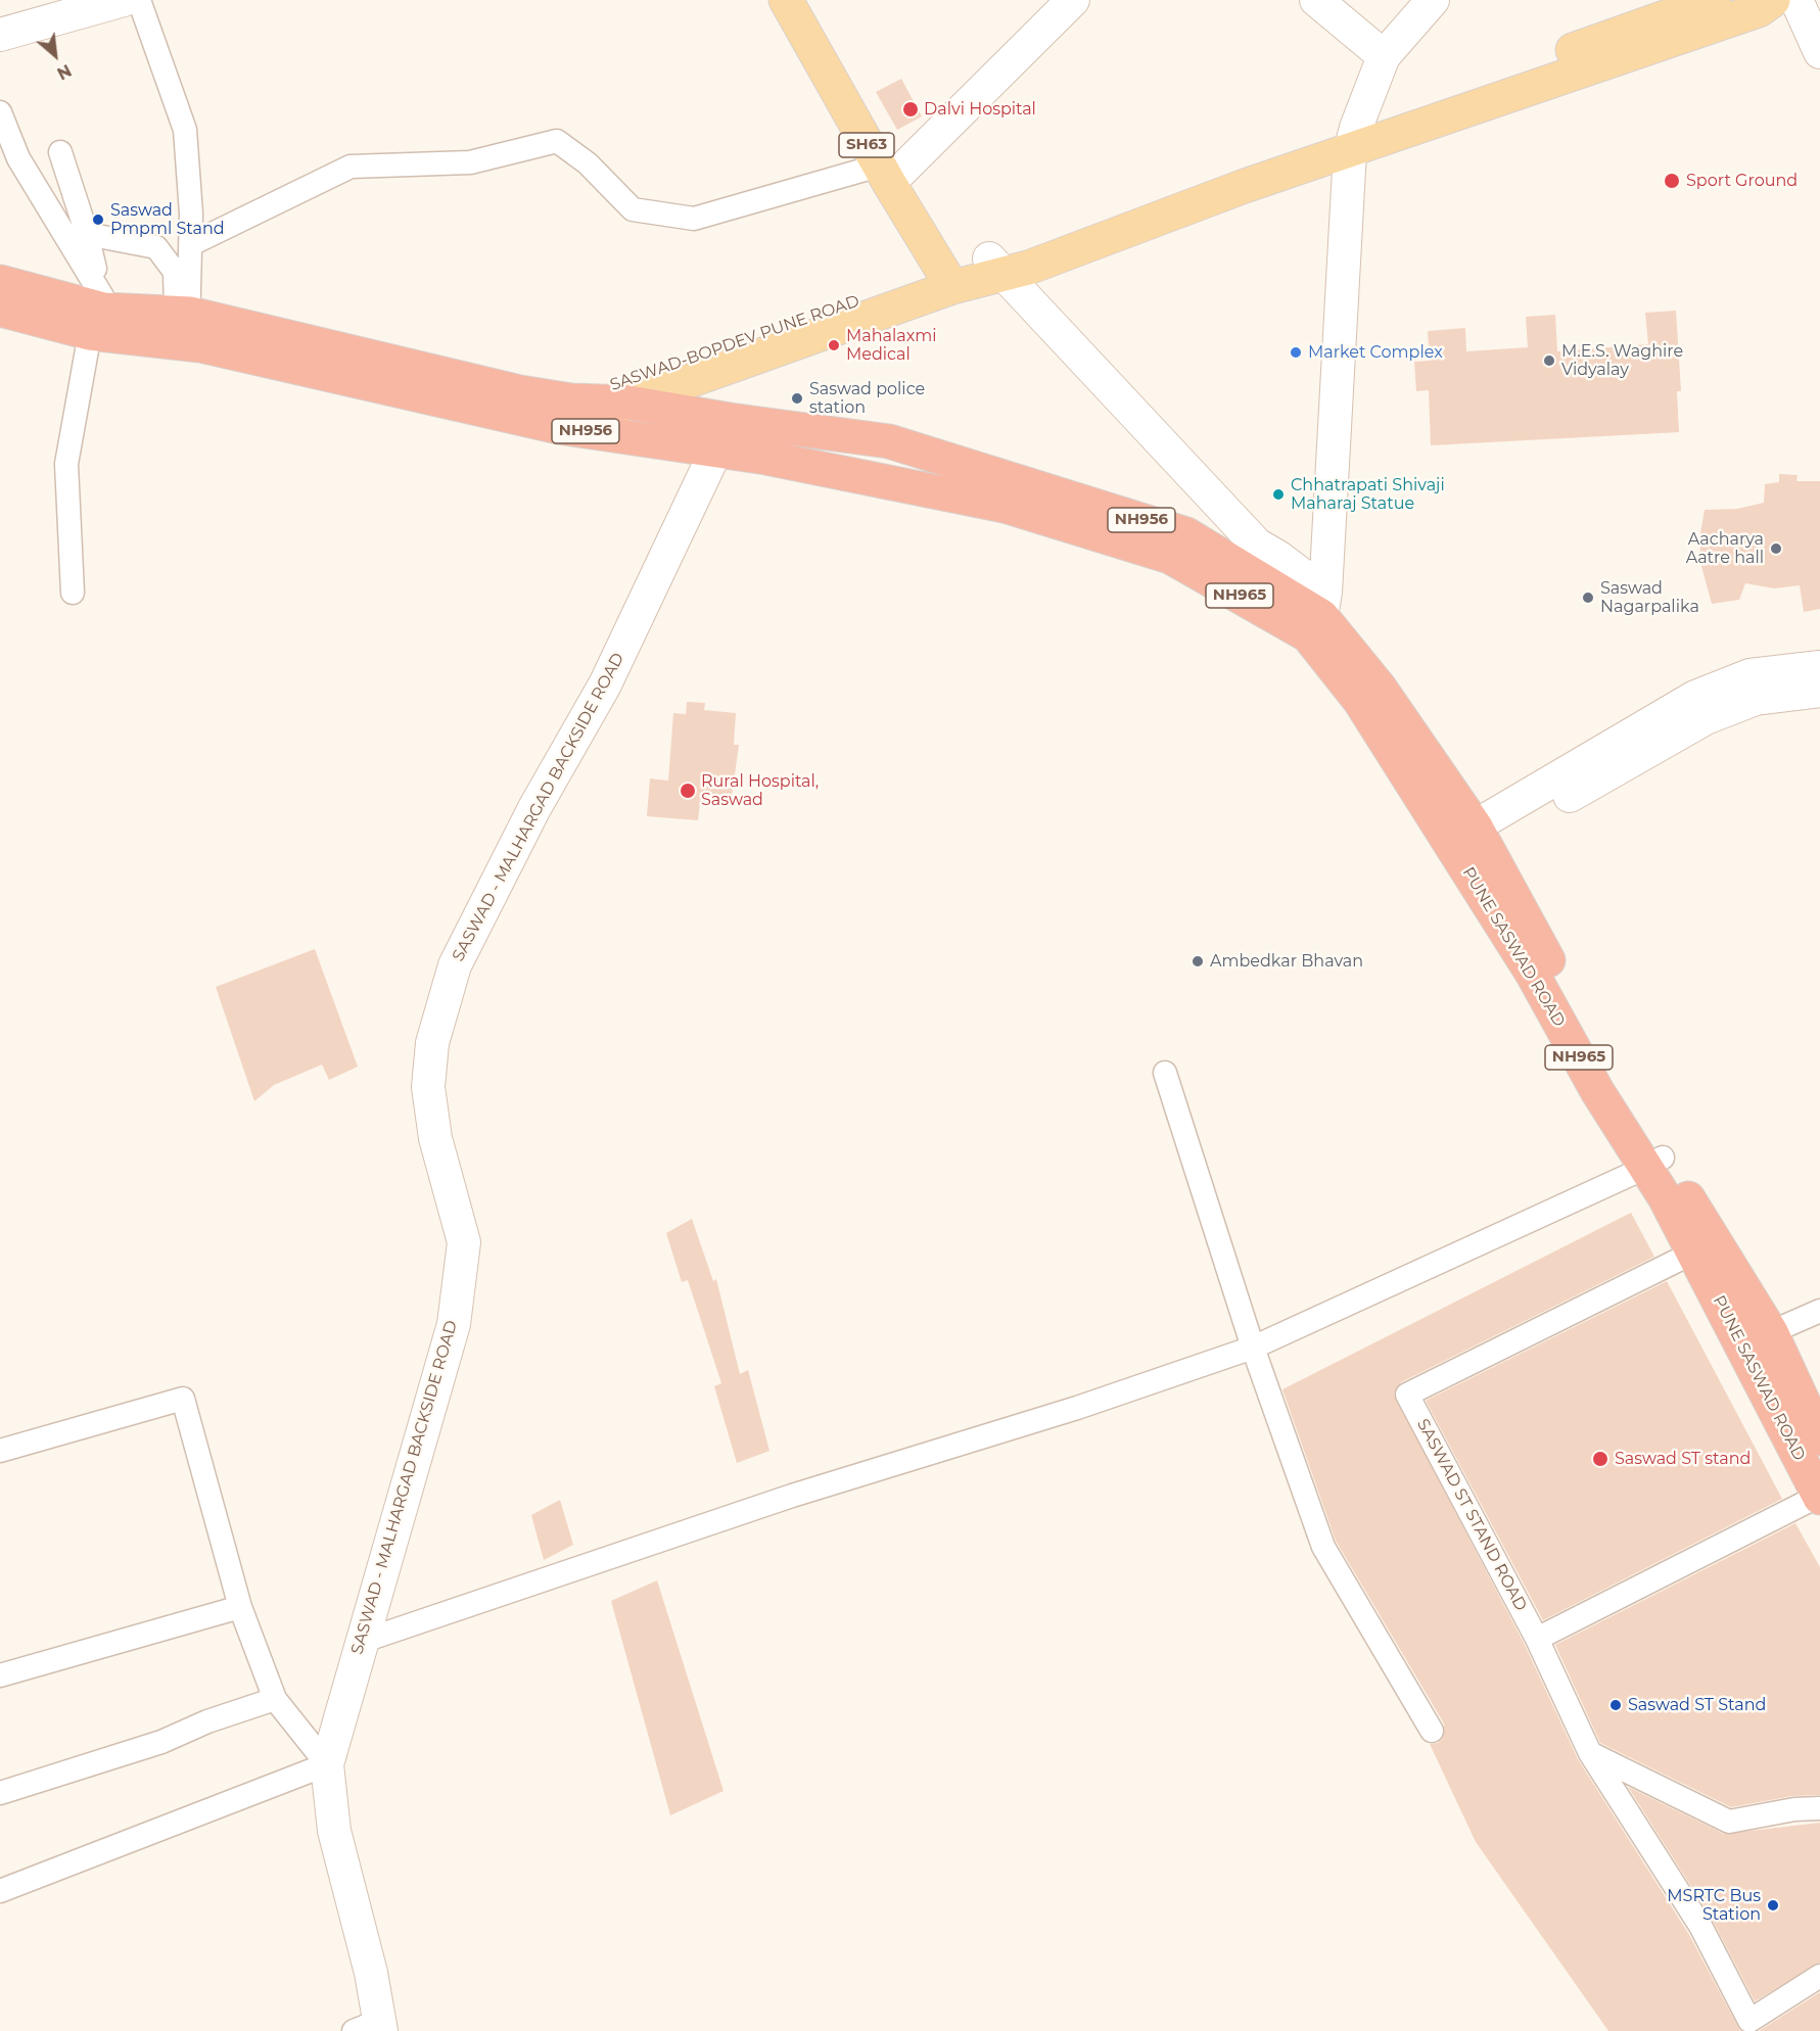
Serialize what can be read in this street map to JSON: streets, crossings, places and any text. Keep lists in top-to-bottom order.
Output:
{
  "streets": {
    "highway": ["NH956", "NH965", "PUNE SASWAD ROAD"],
    "main road": ["SH63", "SASWAD-BOPDEV PUNE ROAD"],
    "street": ["SASWAD - MALHARGAD BACKSIDE ROAD", "SASWAD ST STAND ROAD"]
  },
  "crossings": [
    ["SH63", "SASWAD-BOPDEV PUNE ROAD"],
    ["SASWAD-BOPDEV PUNE ROAD", "NH956"],
    ["NH956", "NH965"],
    ["NH956", "SASWAD - MALHARGAD BACKSIDE ROAD"],
    ["PUNE SASWAD ROAD", "SASWAD ST STAND ROAD"]
  ],
  "places": [
    "Dalvi Hospital",
    "Sport Ground",
    "Saswad Pmpml Stand",
    "Mahalaxmi Medical",
    "Market Complex",
    "M.E.S. Waghire Vidyalay",
    "Saswad police station",
    "Chhatrapati Shivaji Maharaj Statue",
    "Aacharya Aatre hall",
    "Saswad Nagarpalika",
    "Rural Hospital, Saswad",
    "Ambedkar Bhavan",
    "Saswad ST stand",
    "Saswad ST Stand",
    "MSRTC Bus Station"
  ],
  "north": "bottom right"
}
